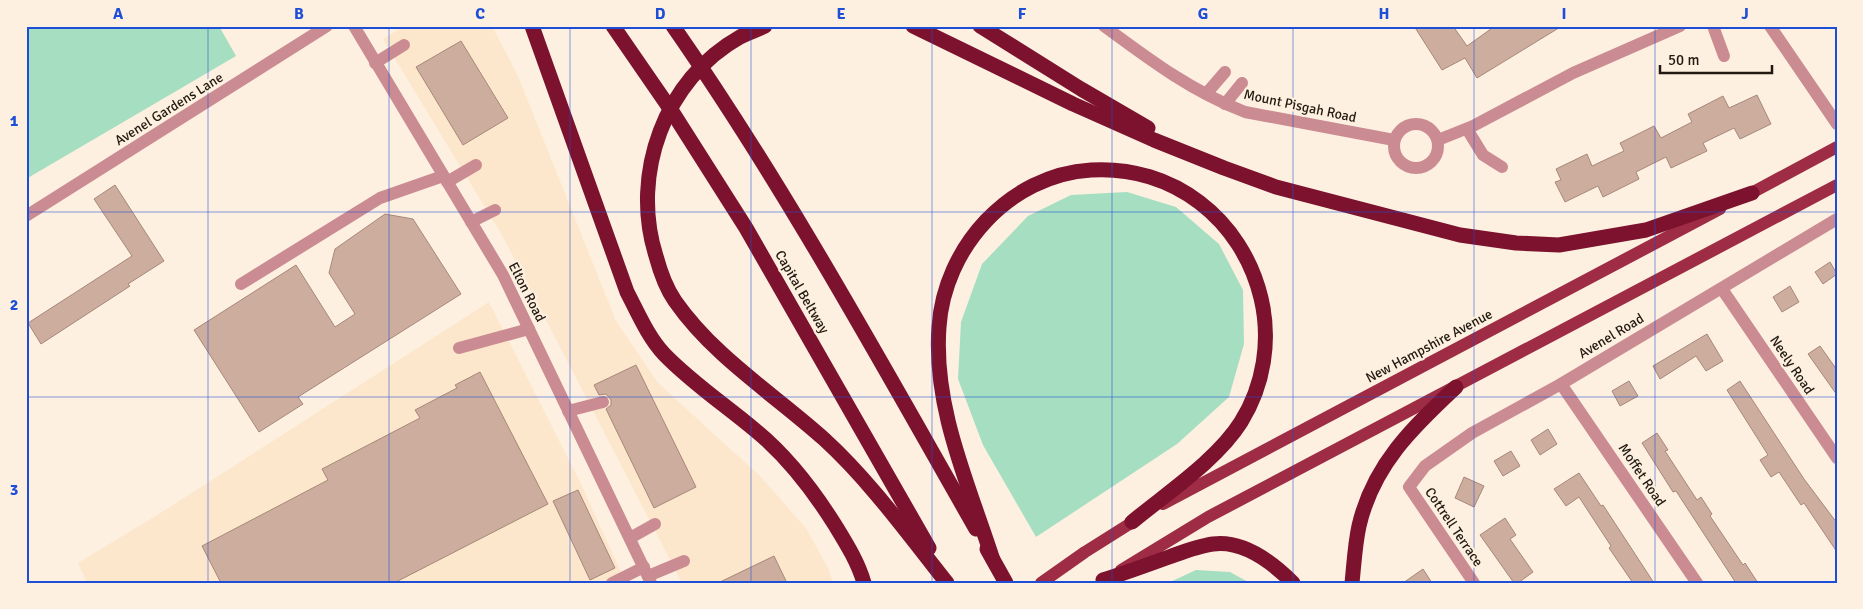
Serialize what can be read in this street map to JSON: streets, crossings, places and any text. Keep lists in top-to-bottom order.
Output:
{
  "streets": {
    "highway": ["Capital Beltway"],
    "main road": ["New Hampshire Avenue"],
    "street": [
      "Mount Pisgah Road",
      "Avenel Gardens Lane",
      "Elton Road",
      "Avenel Road",
      "Neely Road",
      "Moffet Road",
      "Cottrell Terrace"
    ]
  },
  "crossings": [
    ["Avenel Road", "Neely Road"],
    ["Avenel Road", "Moffet Road"],
    ["Avenel Road", "Cottrell Terrace"]
  ],
  "scale_bar": "50 m",
  "grid": {
    "columns": [
      "A",
      "B",
      "C",
      "D",
      "E",
      "F",
      "G",
      "H",
      "I",
      "J"
    ],
    "rows": ["1", "2", "3"]
  }
}
